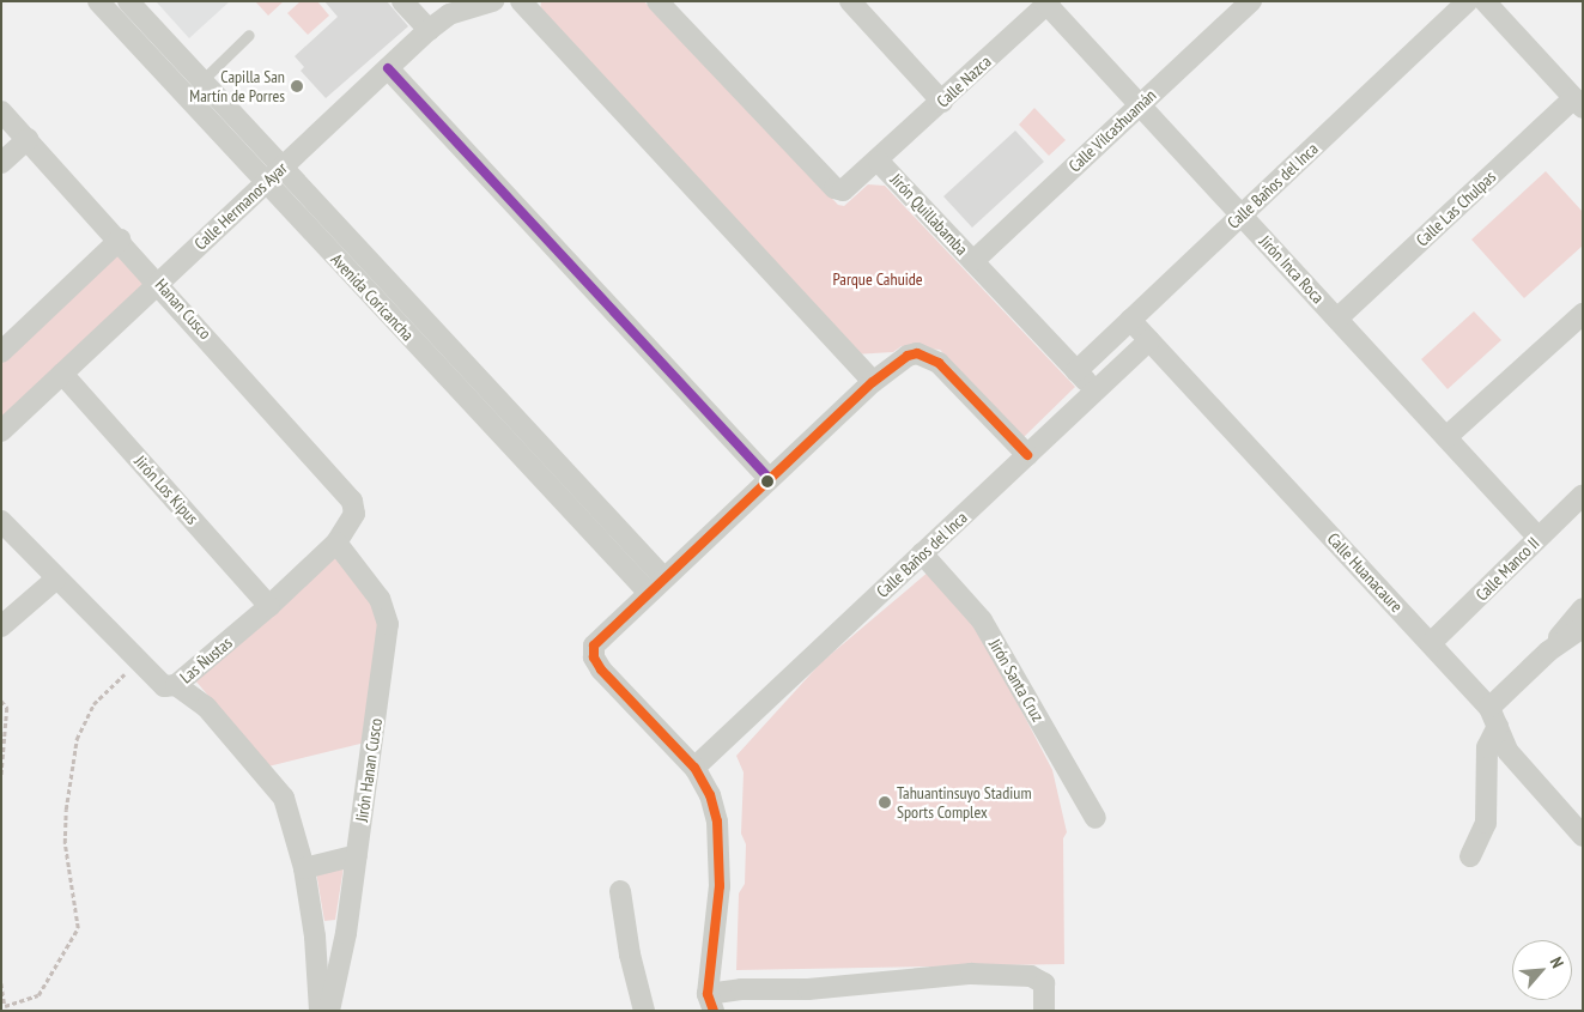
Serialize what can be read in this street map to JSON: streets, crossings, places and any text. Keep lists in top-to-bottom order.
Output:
{
  "streets": {
    "street": [
      "Calle Nazca",
      "Calle Vilcashuamán",
      "Calle Baños del Inca",
      "Calle Hermanos Ayar",
      "Calle Las Chulpas",
      "Jirón Quillabamba",
      "Jirón Inca Roca",
      "Avenida Coricancha",
      "Hanan Cusco",
      "Jirón Los Kipus",
      "Calle Manco II",
      "Calle Huanacaure",
      "Las Ñustas",
      "Jirón Santa Cruz",
      "Jirón Hanan Cusco"
    ]
  },
  "crossings": [
    ["Calle Nazca", "Jirón Quillabamba"],
    ["Calle Nazca", "Jirón Inca Roca"],
    ["Calle Vilcashuamán", "Jirón Quillabamba"],
    ["Calle Vilcashuamán", "Jirón Inca Roca"],
    ["Calle Baños del Inca", "Jirón Quillabamba"],
    ["Calle Baños del Inca", "Jirón Inca Roca"],
    ["Calle Baños del Inca", "Calle Huanacaure"],
    ["Calle Baños del Inca", "Jirón Santa Cruz"],
    ["Calle Hermanos Ayar", "Avenida Coricancha"],
    ["Calle Hermanos Ayar", "Hanan Cusco"],
    ["Calle Hermanos Ayar", "Jirón Los Kipus"],
    ["Calle Las Chulpas", "Jirón Inca Roca"],
    ["Jirón Inca Roca", "Calle Manco II"],
    ["Hanan Cusco", "Las Ñustas"],
    ["Jirón Los Kipus", "Las Ñustas"],
    ["Calle Manco II", "Calle Huanacaure"],
    ["Las Ñustas", "Jirón Hanan Cusco"]
  ],
  "parks": ["Parque Cahuide"],
  "places": ["Capilla San Martín de Porres", "Tahuantinsuyo Stadium Sports Complex"],
  "north": "top right"
}
